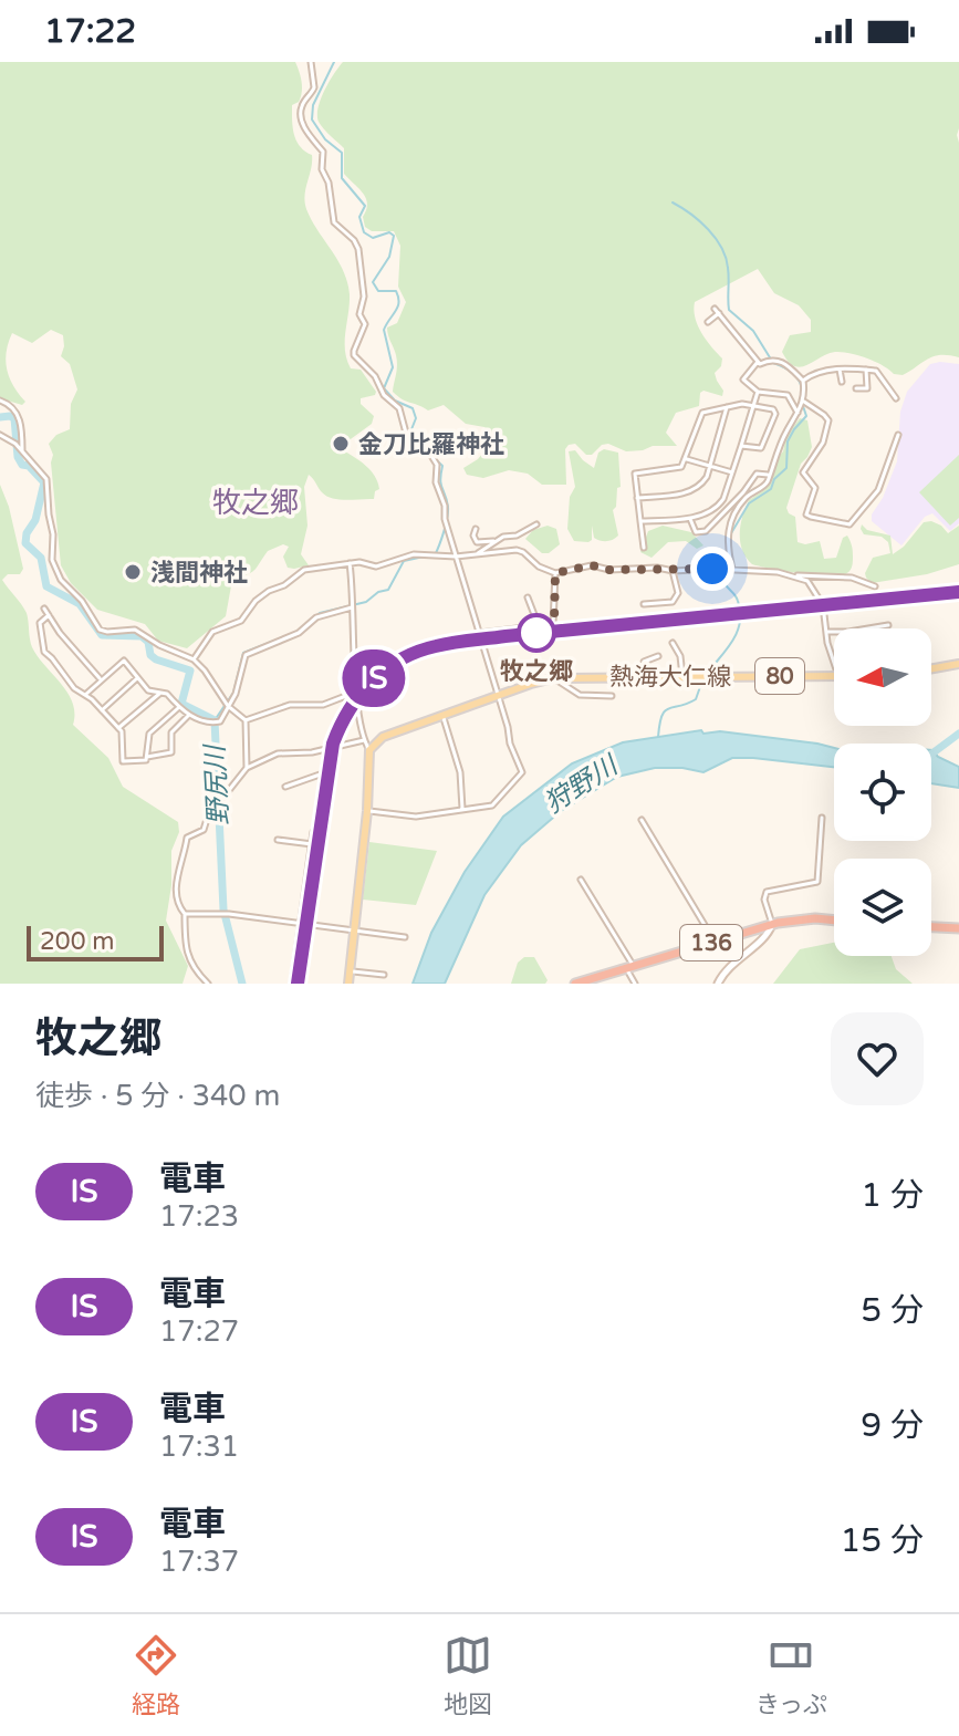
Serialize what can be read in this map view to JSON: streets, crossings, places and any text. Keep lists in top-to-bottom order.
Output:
{
  "streets": {
    "highway": ["136"],
    "main road": ["熱海大仁線", "80"]
  },
  "districts": ["牧之郷"],
  "water": ["狩野川", "野尻川"],
  "places": ["金刀比羅神社", "浅間神社", "牧之郷"],
  "scale_bar": "200 m",
  "north": "left",
  "page": {
    "status": "17:22",
    "on_map": "IS",
    "scale": "200 m",
    "heading": ["牧之郷", "徒歩 · 5 分 · 340 m"],
    "list": [
      {
        "mark": "IS",
        "name": "電車",
        "note": "17:23",
        "value": "1 分"
      },
      {
        "mark": "IS",
        "name": "電車",
        "note": "17:27",
        "value": "5 分"
      },
      {
        "mark": "IS",
        "name": "電車",
        "note": "17:31",
        "value": "9 分"
      },
      {
        "mark": "IS",
        "name": "電車",
        "note": "17:37",
        "value": "15 分"
      }
    ],
    "tabs": ["経路", "地図", "きっぷ"]
  }
}
